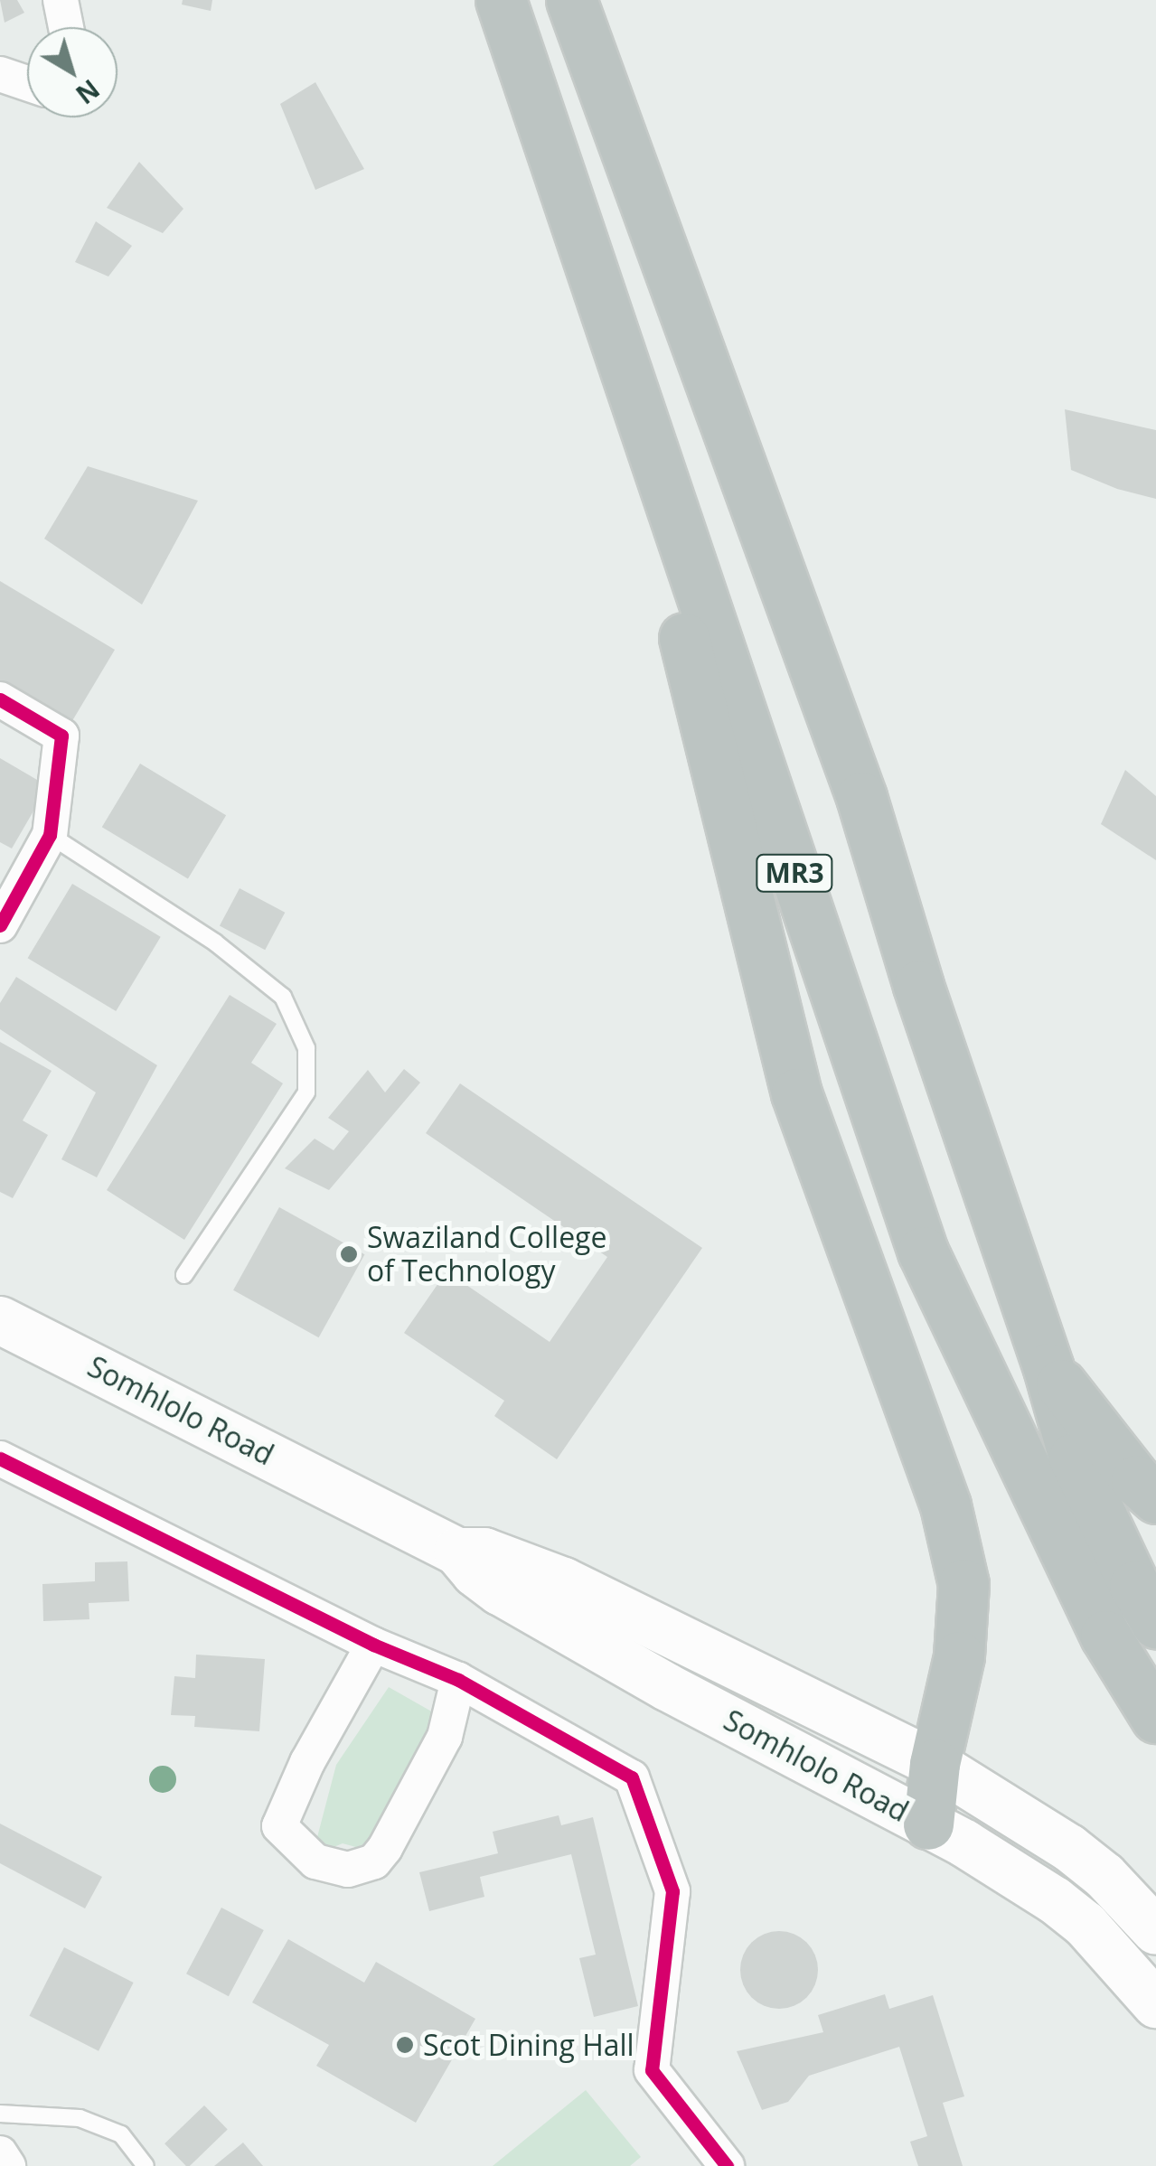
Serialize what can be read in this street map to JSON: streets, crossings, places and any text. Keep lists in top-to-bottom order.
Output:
{
  "streets": {
    "highway": ["MR3"],
    "main road": ["Somhlolo Road"]
  },
  "places": ["Swaziland College of Technology", "Scot Dining Hall"],
  "north": "bottom right"
}
